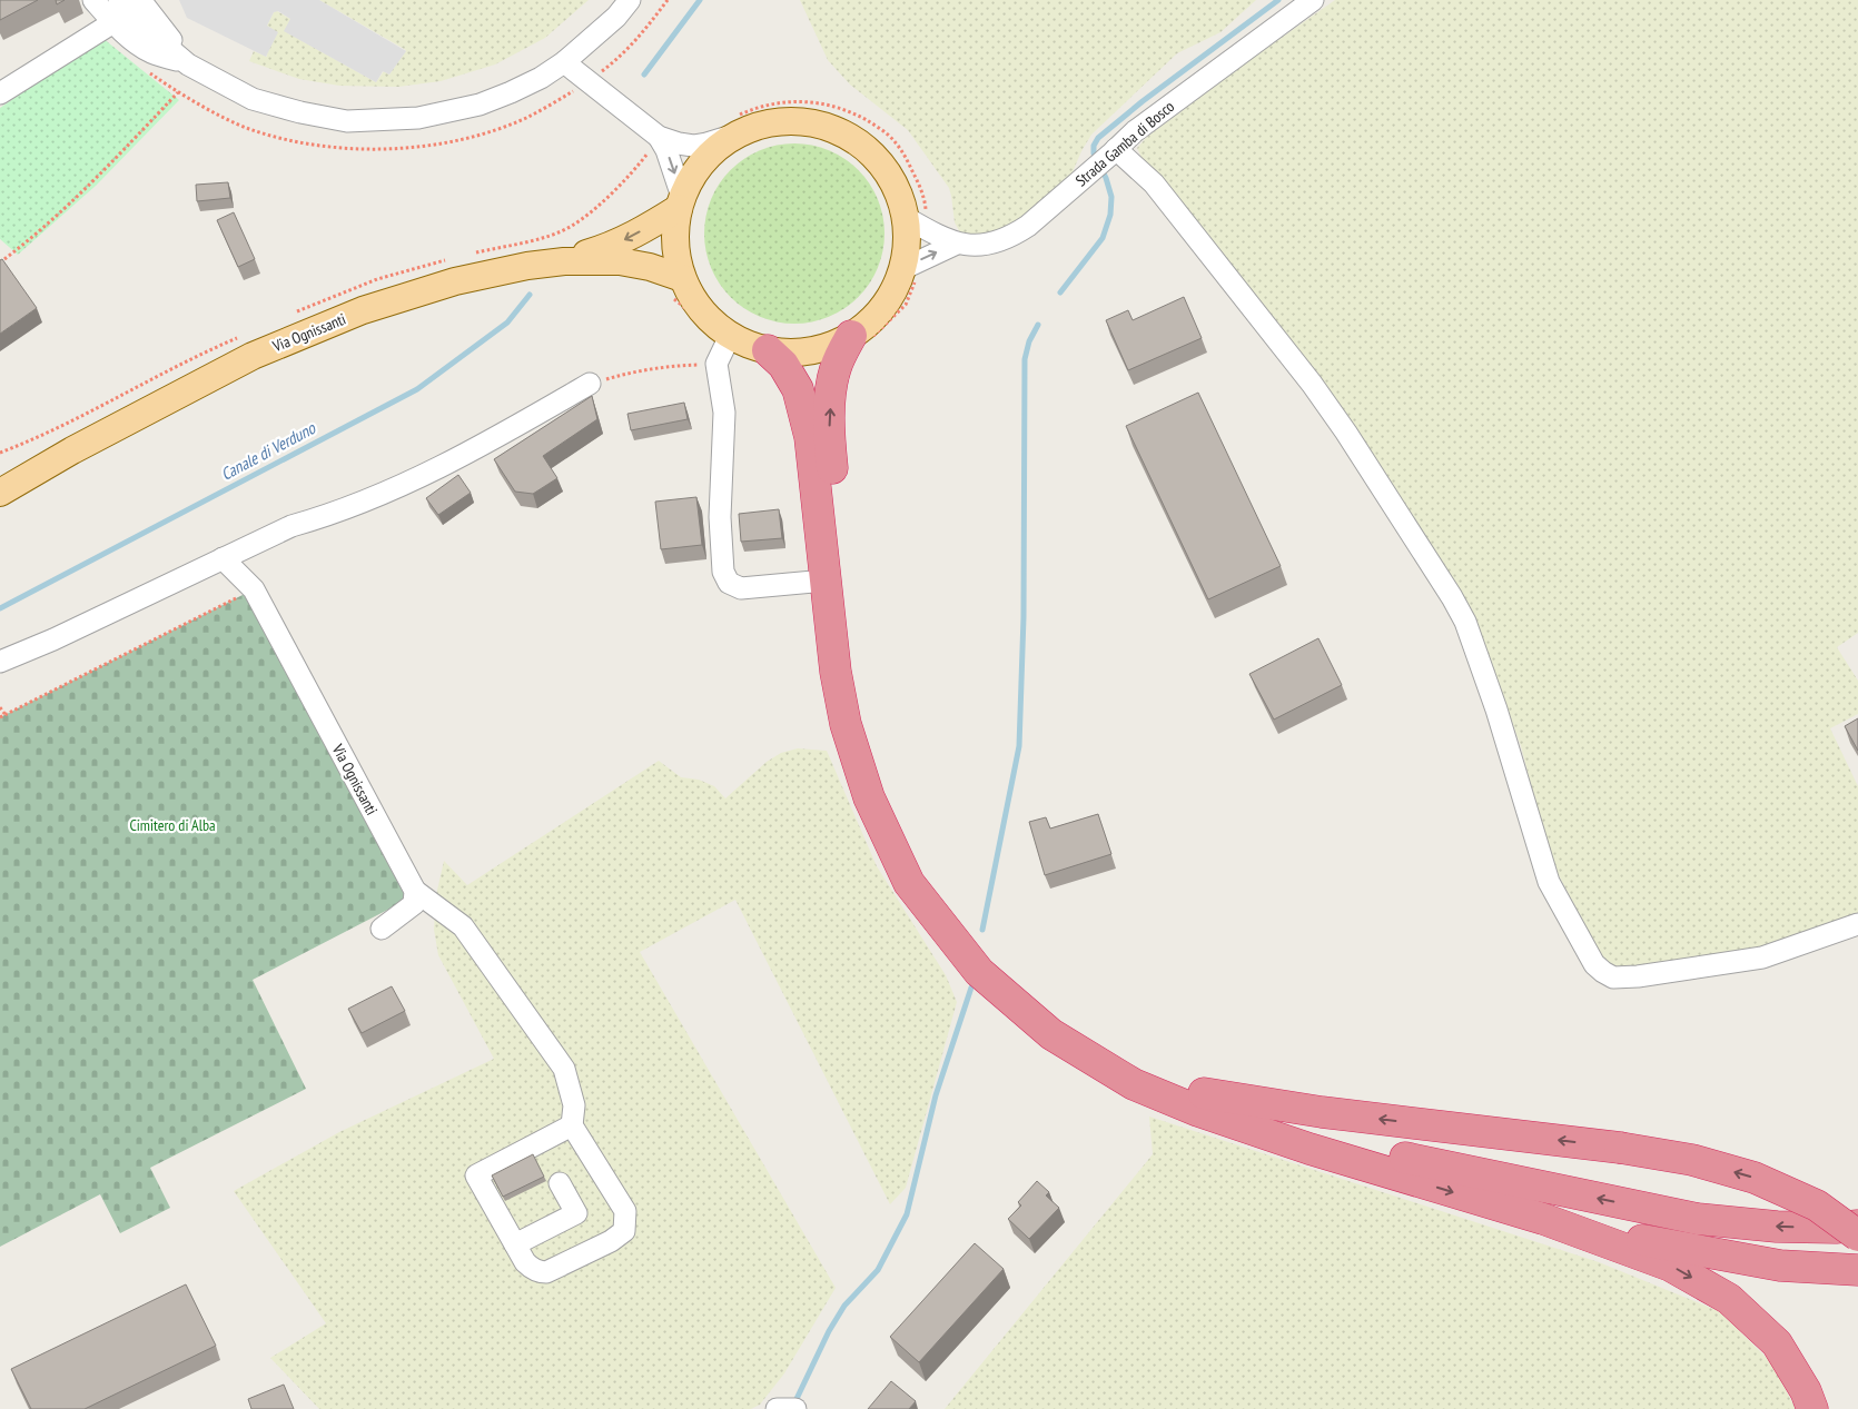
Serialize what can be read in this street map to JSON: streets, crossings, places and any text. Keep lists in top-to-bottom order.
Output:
{
  "streets": {
    "main road": ["Via Ognissanti"],
    "street": ["Strada Gamba di Bosco"]
  },
  "water": ["Canale di Verduno"],
  "parks": ["Cimitero di Alba"]
}
